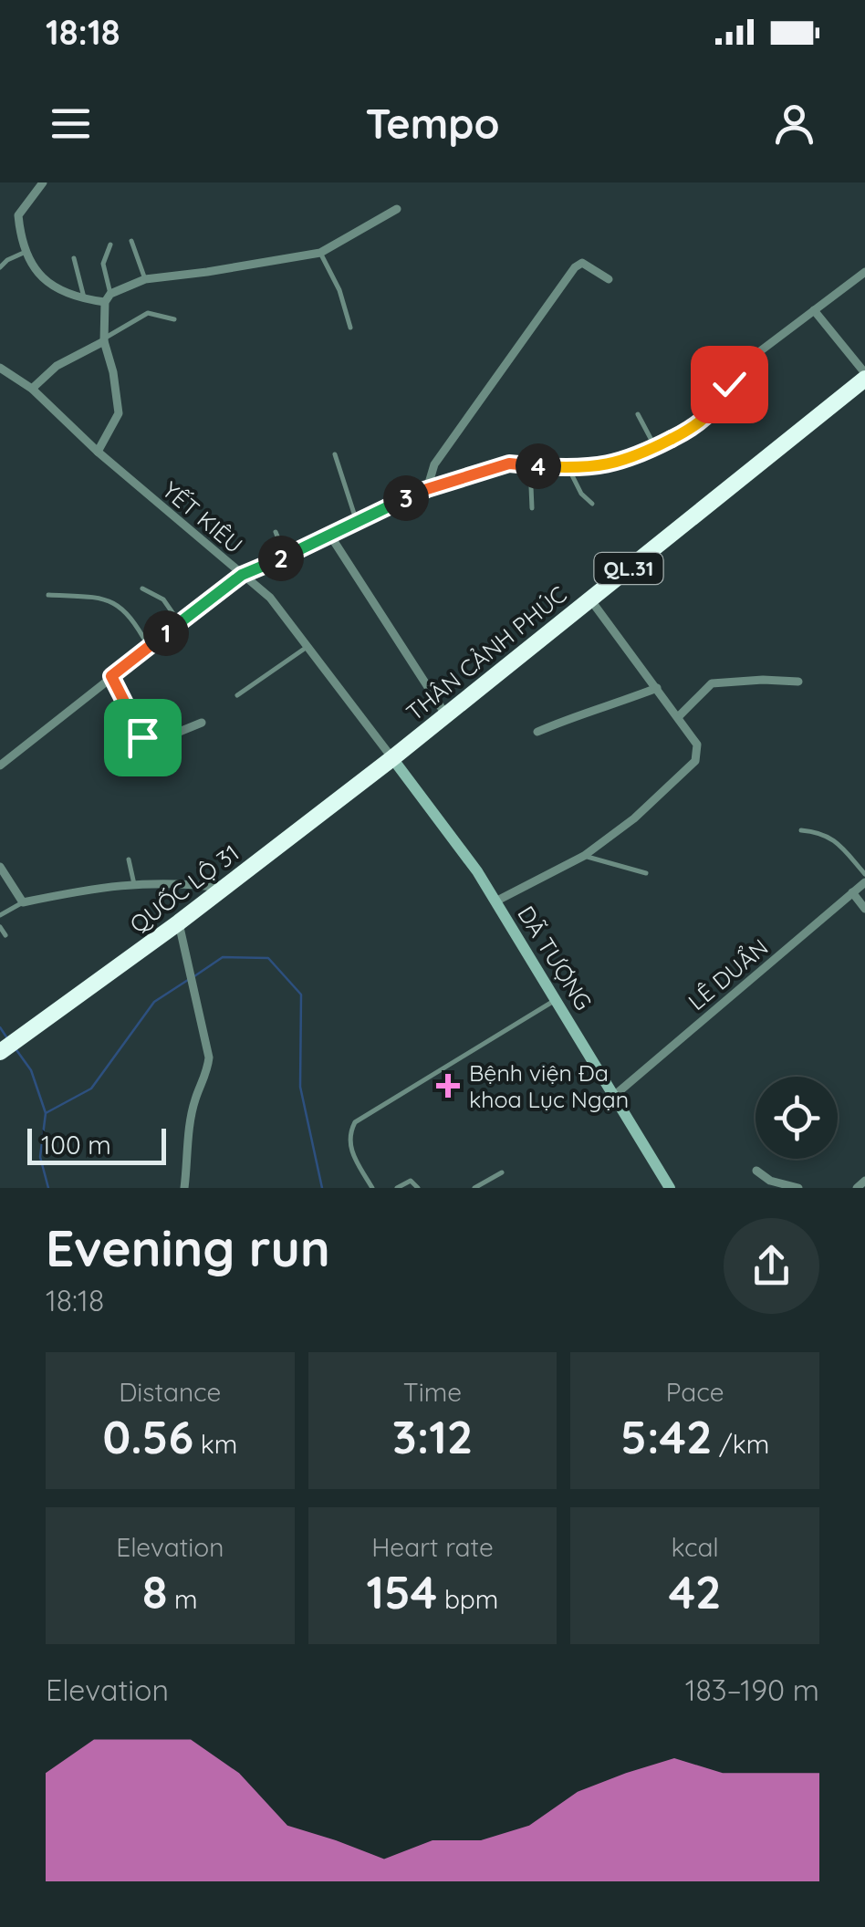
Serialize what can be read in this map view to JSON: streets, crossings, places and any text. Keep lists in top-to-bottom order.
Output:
{
  "streets": {
    "highway": ["QL.31", "THÂN CẢNH PHÚC", "QUỐC LỘ 31"],
    "street": ["YẾT KIÊU", "DÃ TƯỢNG", "LÊ DUẨN"]
  },
  "crossings": [
    ["YẾT KIÊU", "THÂN CẢNH PHÚC"],
    ["YẾT KIÊU", "QUỐC LỘ 31"],
    ["YẾT KIÊU", "DÃ TƯỢNG"],
    ["THÂN CẢNH PHÚC", "QUỐC LỘ 31"],
    ["THÂN CẢNH PHÚC", "DÃ TƯỢNG"],
    ["QUỐC LỘ 31", "DÃ TƯỢNG"],
    ["DÃ TƯỢNG", "LÊ DUẨN"]
  ],
  "places": {
    "health": ["Bệnh viện Đa khoa Lục Ngạn"]
  },
  "scale_bar": "100 m",
  "page": {
    "status": "18:18",
    "header": "Tempo",
    "pins": [
      "4",
      "3",
      "2",
      "1"
    ],
    "scale": "100 m",
    "heading": ["Evening run", "18:18"],
    "stats": [
      ["Distance", "0.56 km"],
      ["Time", "3:12"],
      ["Pace", "5:42 /km"],
      ["Elevation", "8 m"],
      ["Heart rate", "154 bpm"],
      ["kcal", "42"]
    ],
    "chart": ["Elevation", "183–190 m"]
  }
}
